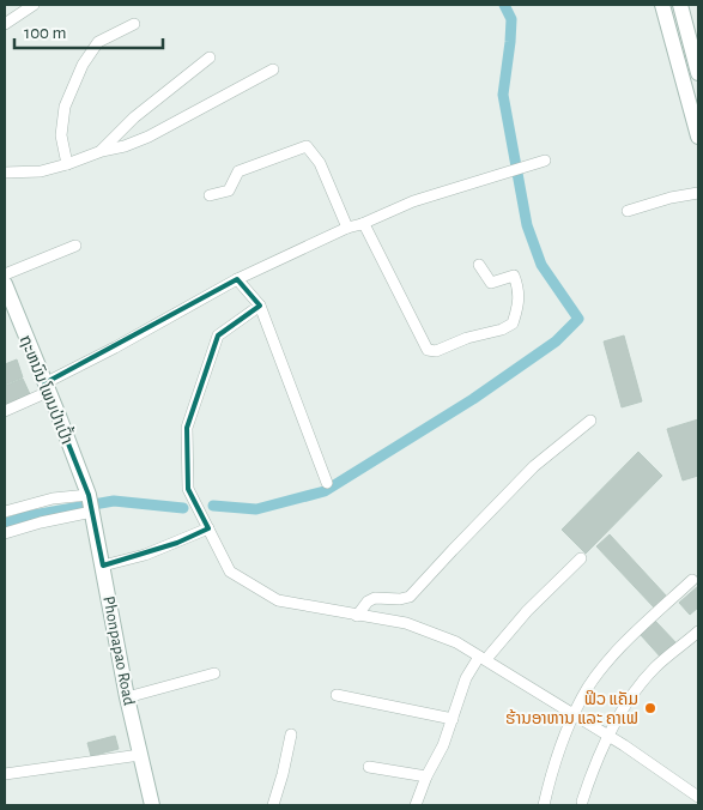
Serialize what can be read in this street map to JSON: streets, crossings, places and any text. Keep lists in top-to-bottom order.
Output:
{
  "streets": {
    "street": ["ຖະຫນົນ ໂພນປ່າເປົ້າ", "Phonpapao Road"]
  },
  "crossings": [
    ["ຖະຫນົນ ໂພນປ່າເປົ້າ", "Phonpapao Road"]
  ],
  "places": ["ຟິວ ແຄັມ ຮ້ານອາຫານ ແລະ ຄາເຟ"],
  "scale_bar": "100 m"
}
